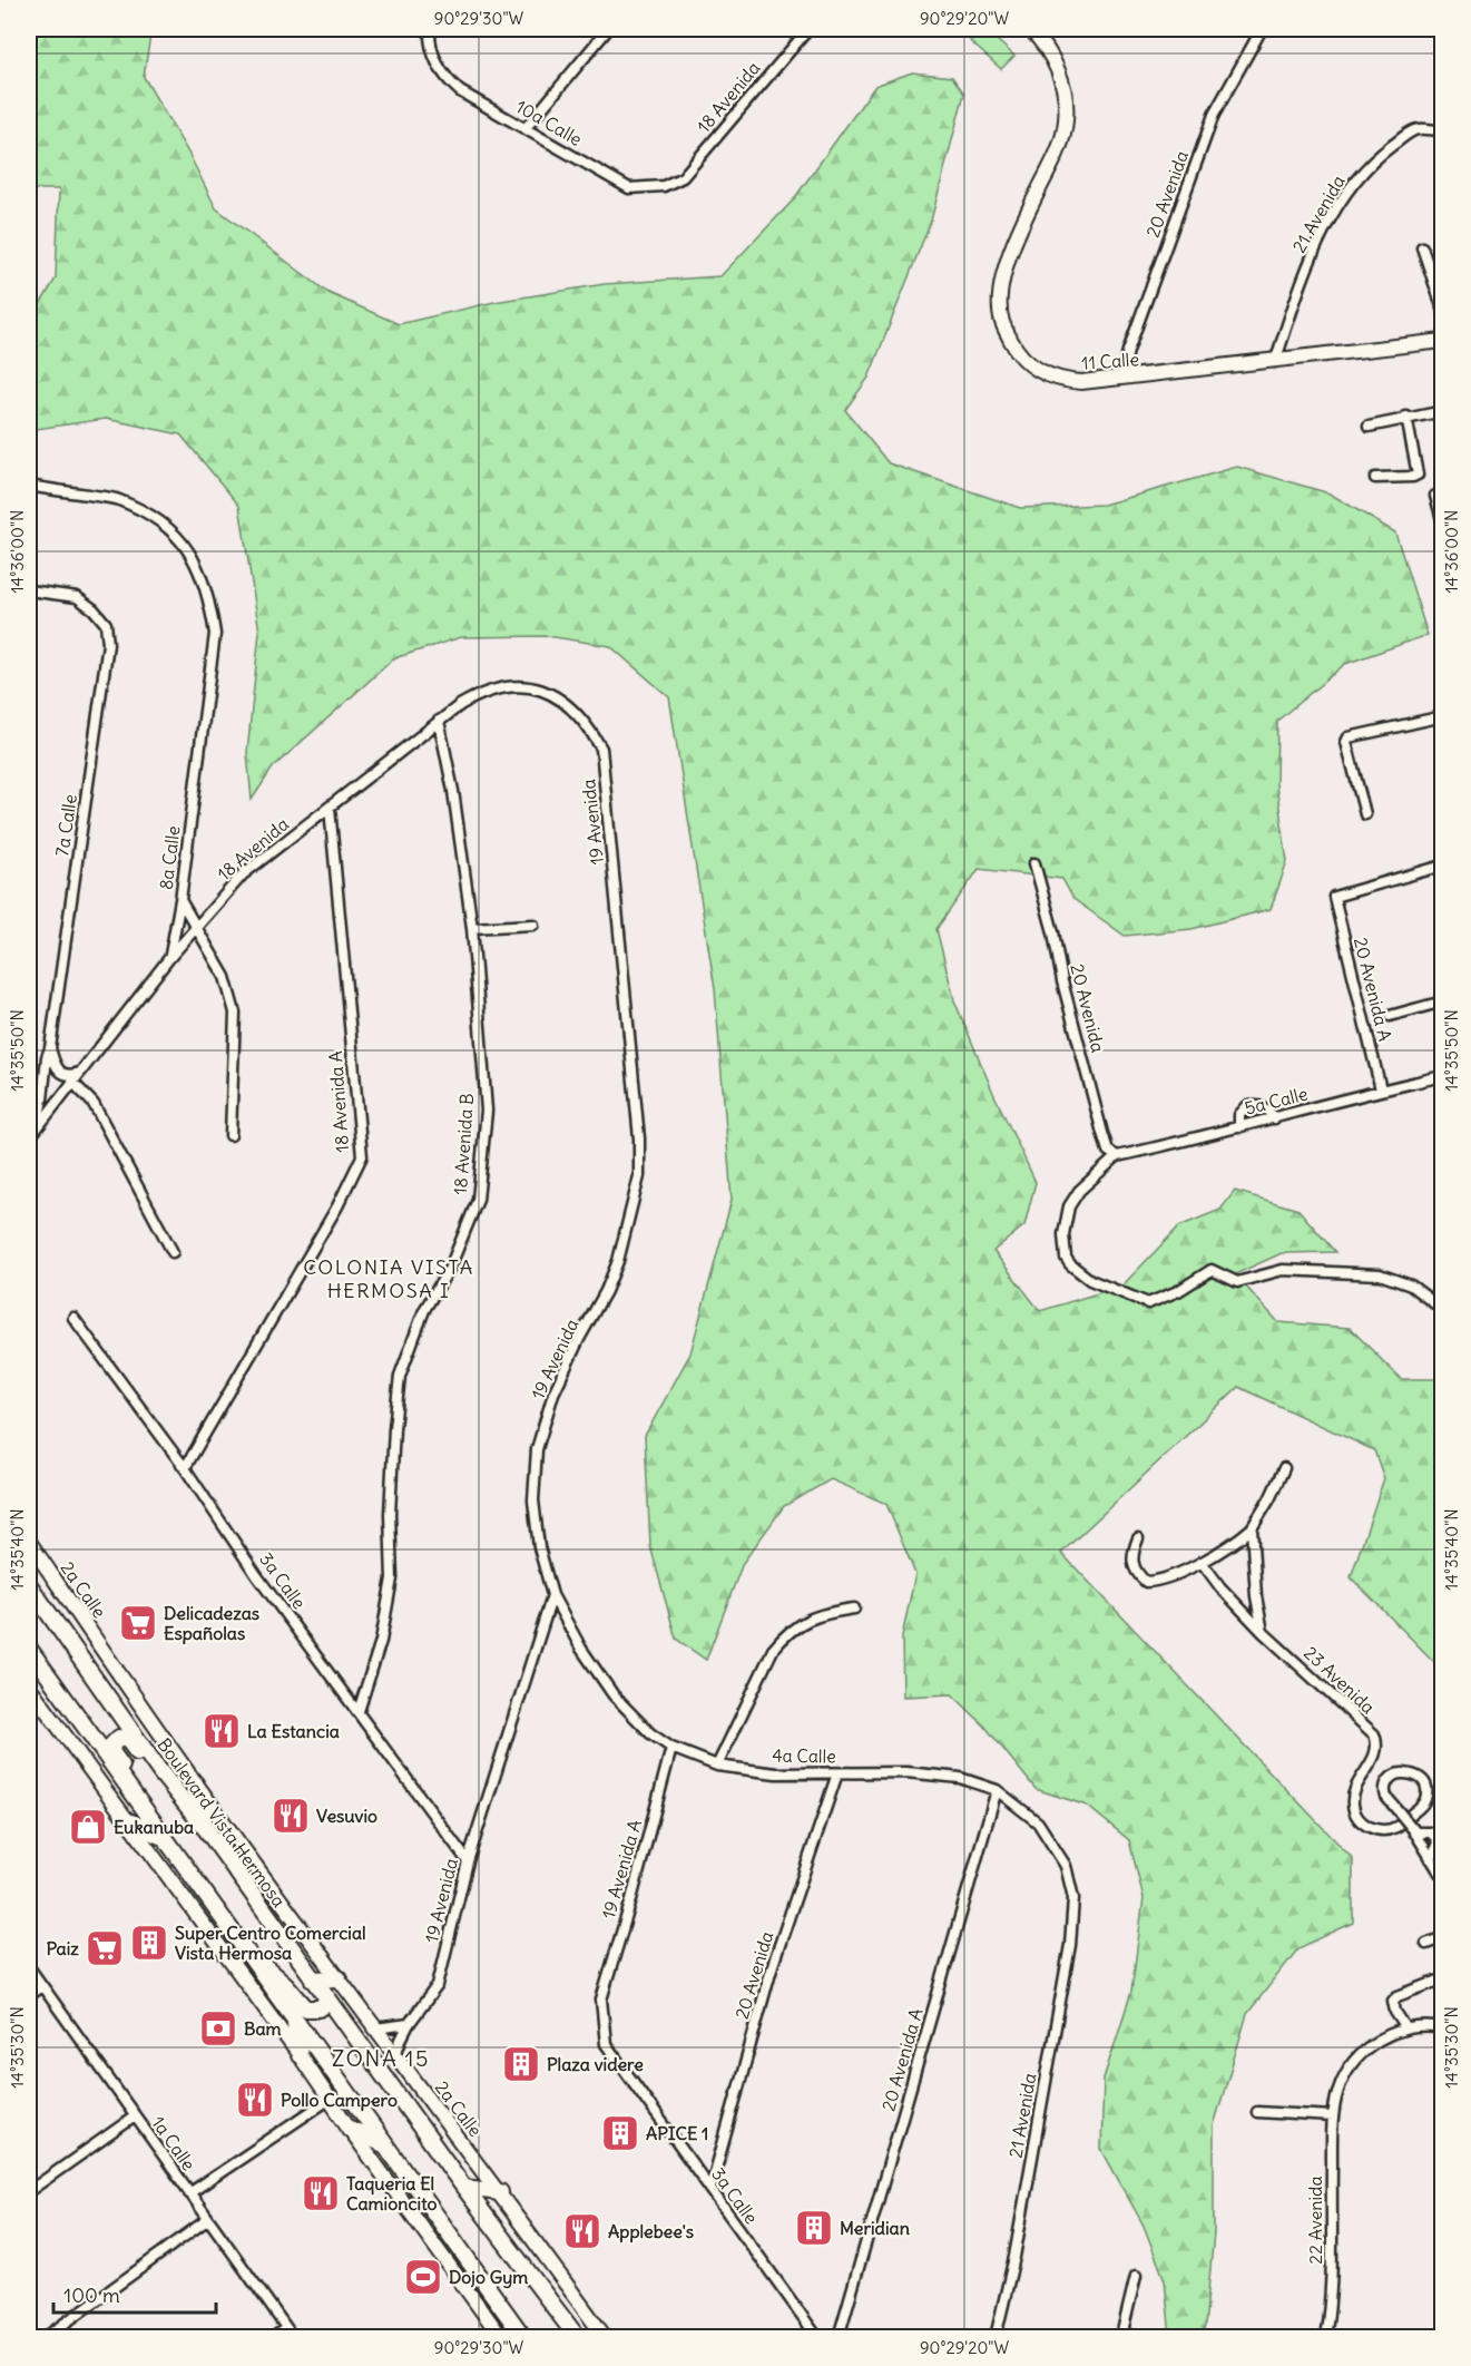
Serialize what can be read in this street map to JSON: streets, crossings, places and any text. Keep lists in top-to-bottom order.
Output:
{
  "streets": {
    "main road": ["Boulevard Vista Hermosa"],
    "street": [
      "18 Avenida",
      "10a Calle",
      "20 Avenida",
      "21 Avenida",
      "11 Calle",
      "19 Avenida",
      "7a Calle",
      "8a Calle",
      "20 Avenida A",
      "5a Calle",
      "18 Avenida A",
      "18 Avenida B",
      "3a Calle",
      "2a Calle",
      "23 Avenida",
      "4a Calle",
      "19 Avenida A",
      "1a Calle",
      "22 Avenida"
    ]
  },
  "crossings": [
    ["18 Avenida", "10a Calle"],
    ["18 Avenida", "19 Avenida"],
    ["18 Avenida", "7a Calle"],
    ["18 Avenida", "8a Calle"],
    ["18 Avenida", "18 Avenida A"],
    ["18 Avenida", "18 Avenida B"],
    ["20 Avenida", "11 Calle"],
    ["20 Avenida", "5a Calle"],
    ["20 Avenida", "3a Calle"],
    ["20 Avenida", "4a Calle"],
    ["21 Avenida", "11 Calle"],
    ["21 Avenida", "4a Calle"],
    ["19 Avenida", "3a Calle"],
    ["19 Avenida", "2a Calle"],
    ["19 Avenida", "4a Calle"],
    ["20 Avenida A", "5a Calle"],
    ["20 Avenida A", "4a Calle"],
    ["18 Avenida A", "3a Calle"],
    ["18 Avenida B", "3a Calle"],
    ["3a Calle", "19 Avenida A"],
    ["4a Calle", "19 Avenida A"]
  ],
  "districts": ["COLONIA VISTA HERMOSA I", "ZONA 15"],
  "places": {
    "supermarket": ["Delicadezas Españolas", "Paiz"],
    "restaurant": [
      "La Estancia",
      "Vesuvio",
      "Pollo Campero",
      "Taqueria El Camioncito",
      "Applebee's"
    ],
    "shop": ["Eukanuba"],
    "building": [
      "Super Centro Comercial Vista Hermosa",
      "Plaza videre",
      "APICE 1",
      "Meridian"
    ],
    "bank": ["Bam"],
    "sports": ["Dojo Gym"]
  },
  "scale_bar": "100 m",
  "coordinates": [
    "90°29'30\"W",
    "90°29'20\"W",
    "14°36'00\"N",
    "14°35'50\"N",
    "14°35'40\"N",
    "14°35'30\"N"
  ]
}
